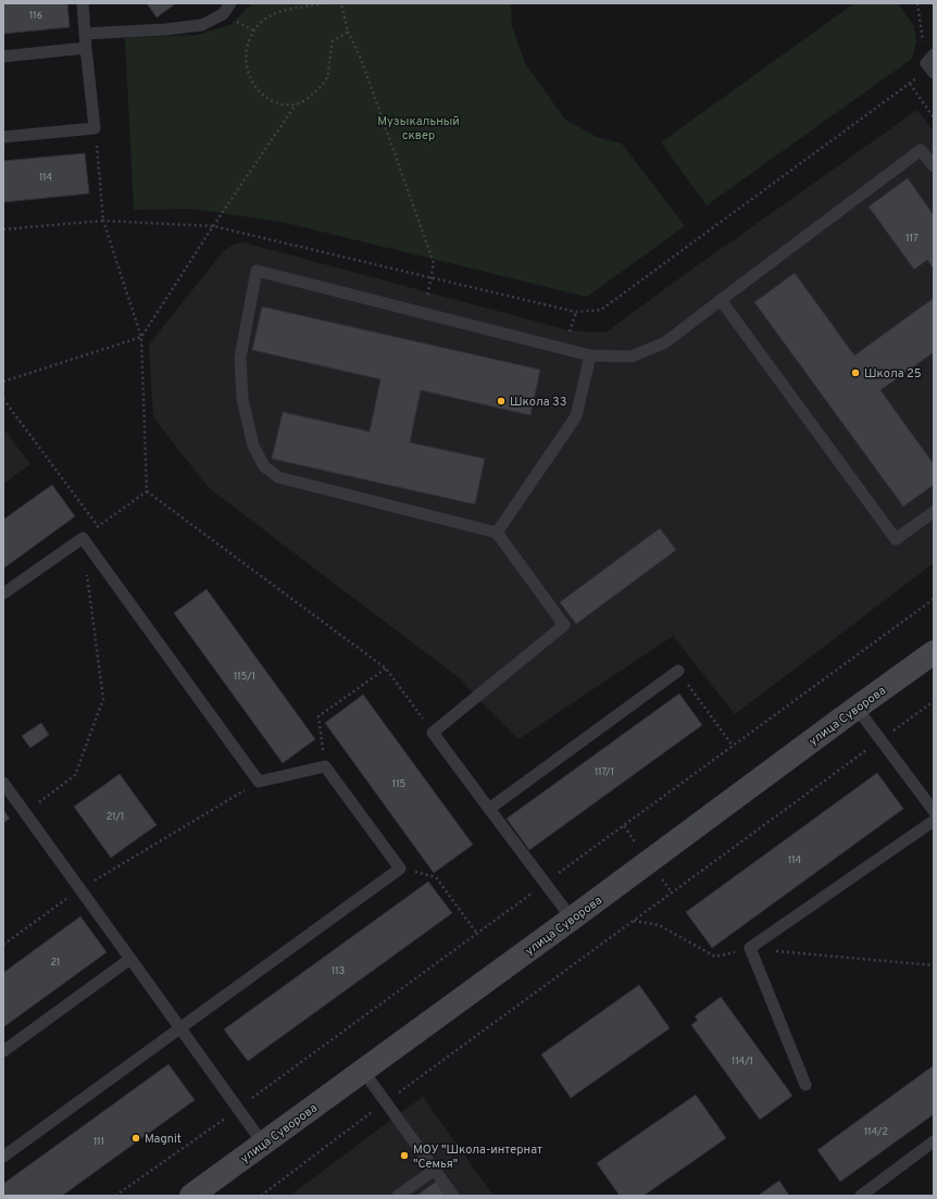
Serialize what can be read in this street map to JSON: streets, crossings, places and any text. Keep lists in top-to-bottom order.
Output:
{
  "streets": {
    "main road": ["улица Суворова"]
  },
  "parks": ["Музыкальный сквер"],
  "places": [
    "Школа 25",
    "Школа 33",
    "Magnit",
    "МОУ \"Школа-интернат \"Семья\""
  ],
  "house_numbers": [
    "116",
    "114",
    "117",
    "115/1",
    "117/1",
    "115",
    "21/1",
    "114",
    "21",
    "113",
    "114/1",
    "114/2",
    "111"
  ]
}
